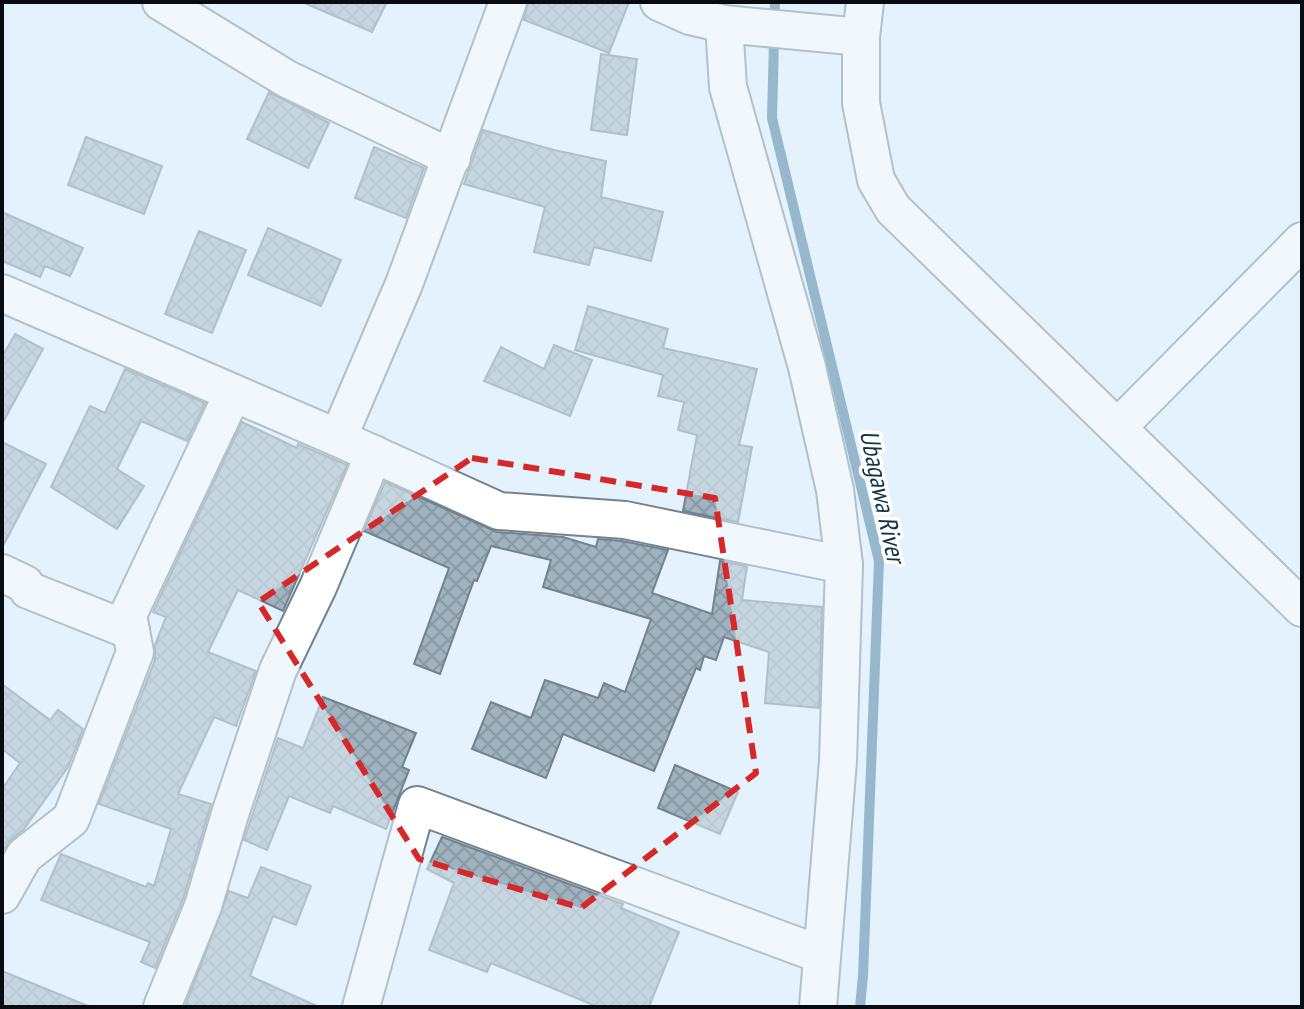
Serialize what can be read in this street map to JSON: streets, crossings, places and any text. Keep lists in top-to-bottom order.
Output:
{
  "water": ["Ubagawa River"]
}
